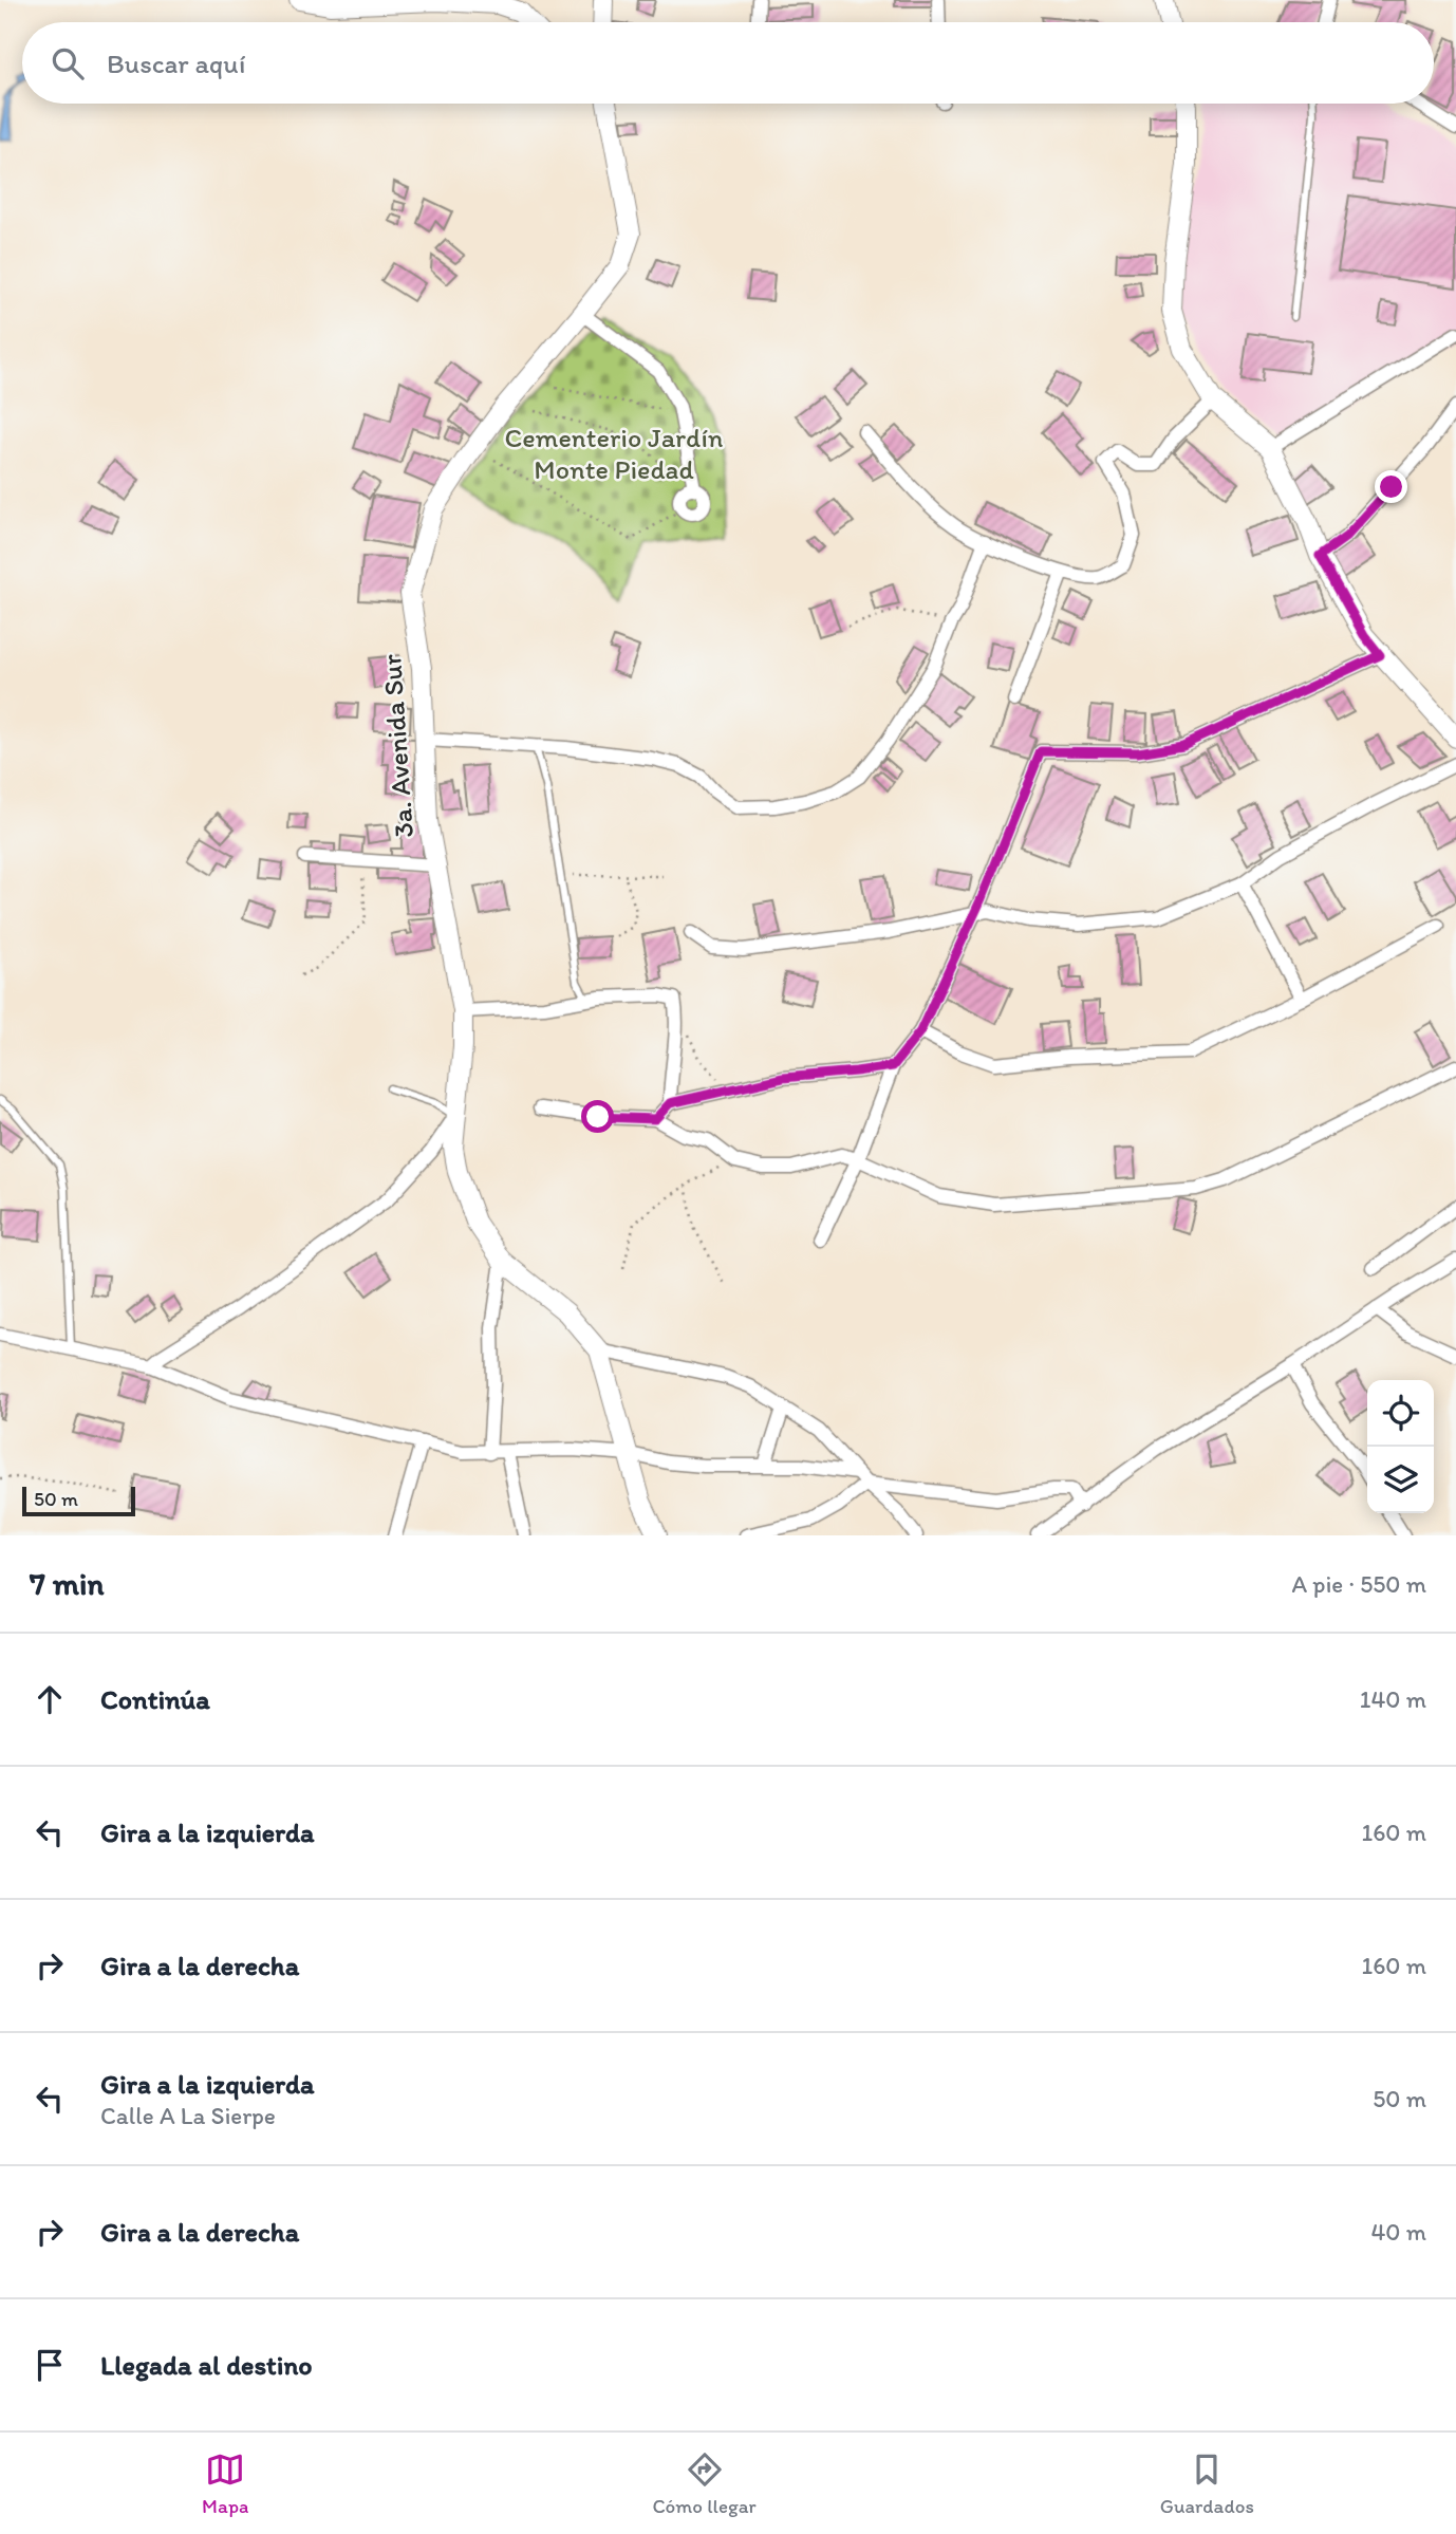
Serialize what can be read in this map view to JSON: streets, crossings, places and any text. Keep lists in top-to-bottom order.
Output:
{
  "streets": {
    "street": ["3a. Avenida Sur"]
  },
  "parks": ["Cementerio Jardín Monte Piedad"],
  "scale_bar": "50 m",
  "page": {
    "search": "Buscar aquí",
    "scale": "50 m",
    "heading": ["7 min", "A pie · 550 m"],
    "list": [
      ["Continúa", "140 m"],
      ["Gira a la izquierda", "160 m"],
      ["Gira a la derecha", "160 m"],
      ["Gira a la izquierda", "Calle A La Sierpe", "50 m"],
      ["Gira a la derecha", "40 m"],
      "Llegada al destino"
    ],
    "nav": ["Mapa", "Cómo llegar", "Guardados"]
  }
}
